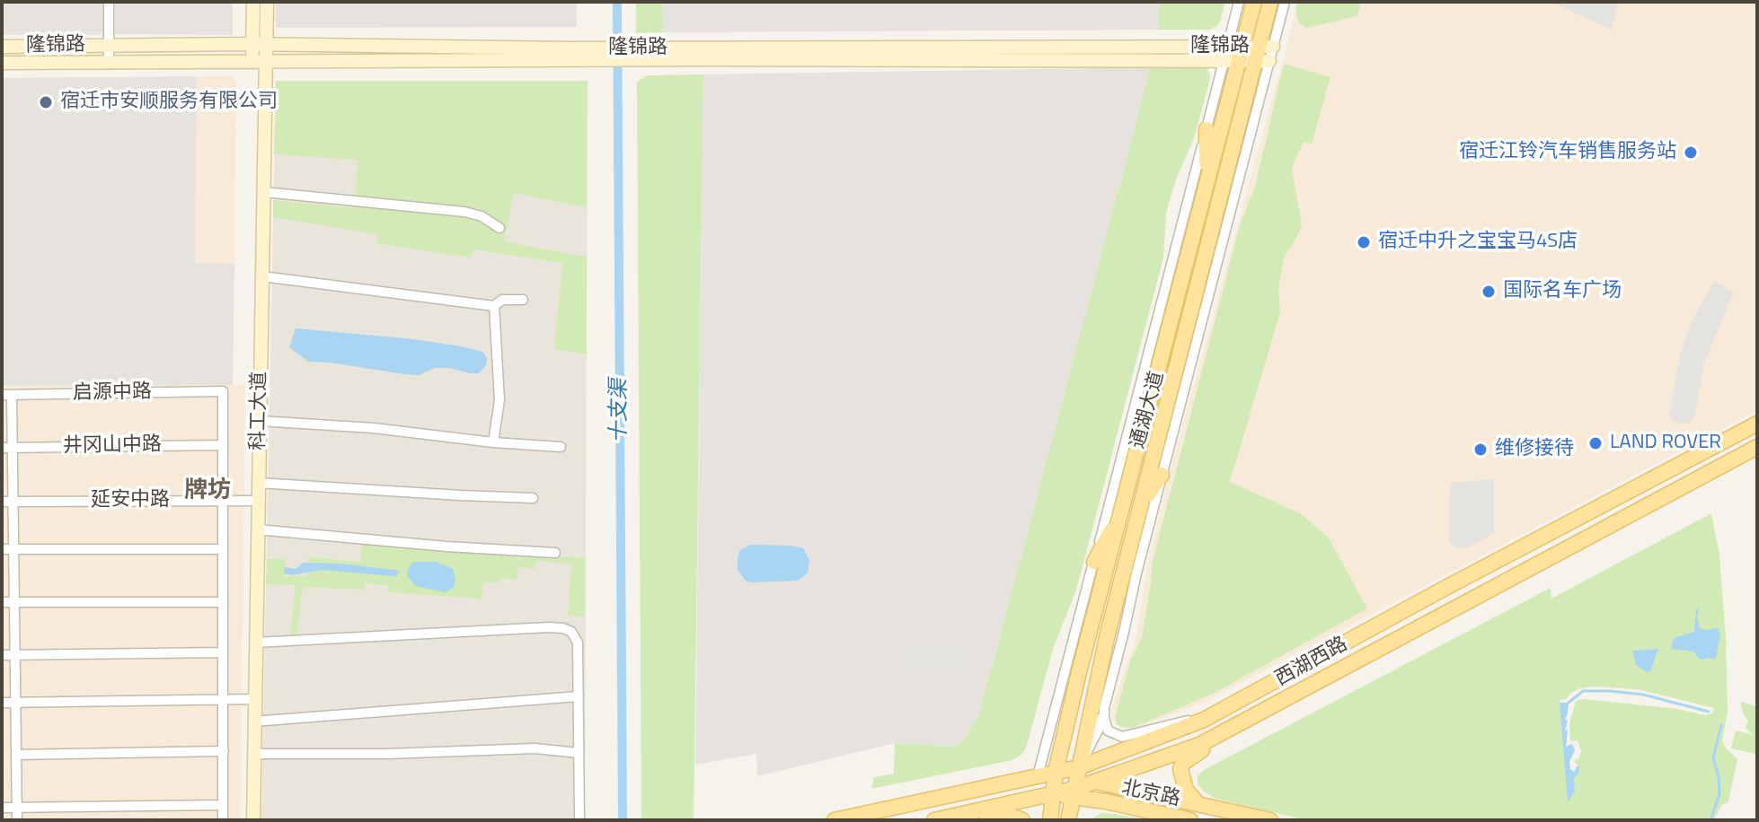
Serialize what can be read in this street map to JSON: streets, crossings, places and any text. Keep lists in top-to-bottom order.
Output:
{
  "streets": {
    "main road": [
      "隆锦路",
      "通湖大道",
      "科工大道",
      "西湖西路",
      "北京路"
    ],
    "street": ["启源中路", "井冈山中路", "延安中路"]
  },
  "crossings": [
    ["隆锦路", "通湖大道"],
    ["隆锦路", "科工大道"],
    ["启源中路", "井冈山中路"],
    ["通湖大道", "西湖西路"],
    ["通湖大道", "北京路"],
    ["科工大道", "延安中路"],
    ["西湖西路", "北京路"]
  ],
  "districts": ["牌坊"],
  "water": ["十支渠"],
  "places": [
    "宿迁市安顺服务有限公司",
    "宿迁江铃汽车销售服务站",
    "宿迁中升之宝宝马4S店",
    "国际名车广场",
    "LAND ROVER",
    "维修接待"
  ]
}
